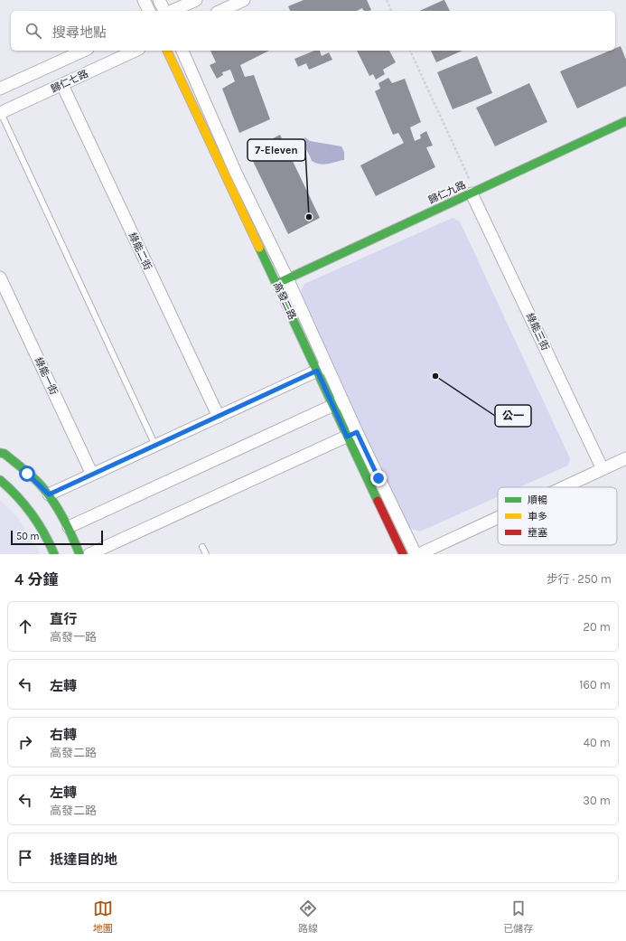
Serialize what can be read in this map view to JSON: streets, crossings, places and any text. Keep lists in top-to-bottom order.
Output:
{
  "streets": {
    "street": [
      "歸仁七路",
      "歸仁九路",
      "綠能二街",
      "高發二路",
      "綠能三街",
      "綠能一街"
    ]
  },
  "crossings": [
    ["歸仁七路", "綠能二街"],
    ["歸仁九路", "高發二路"],
    ["歸仁九路", "綠能三街"]
  ],
  "places": ["7-Eleven", "公一"],
  "legend": ["順暢", "車多", "壅塞"],
  "scale_bar": "50 m",
  "page": {
    "search": "搜尋地點",
    "scale": "50 m",
    "heading": ["4 分鐘", "步行 · 250 m"],
    "list": [
      ["直行", "高發一路", "20 m"],
      ["左轉", "160 m"],
      ["右轉", "高發二路", "40 m"],
      ["左轉", "高發二路", "30 m"],
      "抵達目的地"
    ],
    "nav": ["地圖", "路線", "已儲存"]
  }
}
